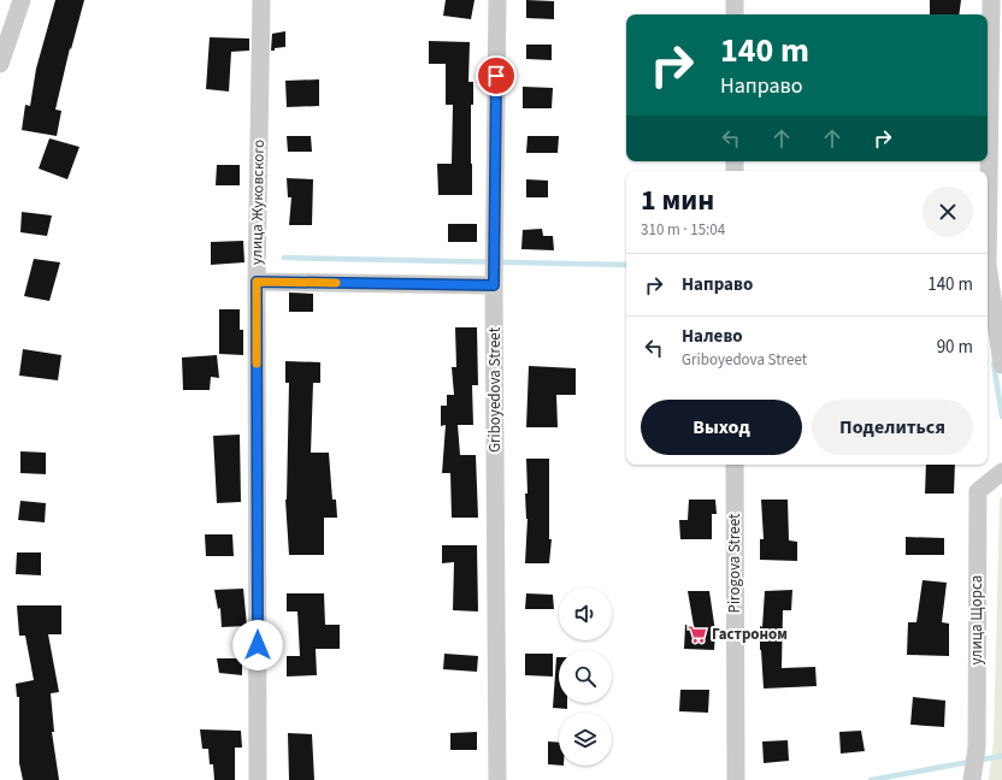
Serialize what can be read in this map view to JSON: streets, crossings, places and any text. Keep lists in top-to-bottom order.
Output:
{
  "streets": {
    "street": [
      "улица Жуковского",
      "Griboyedova Street",
      "Pirogova Street",
      "улица Щорса"
    ]
  },
  "places": {
    "supermarket": ["Гастроном"]
  },
  "page": {
    "turn": ["140 m", "Направо"],
    "heading": ["1 мин", "310 m · 15:04"],
    "list": [
      {
        "name": "Направо",
        "value": "140 m"
      },
      {
        "name": "Налево",
        "note": "Griboyedova Street",
        "value": "90 m"
      }
    ],
    "buttons": ["Выход", "Поделиться"]
  }
}
